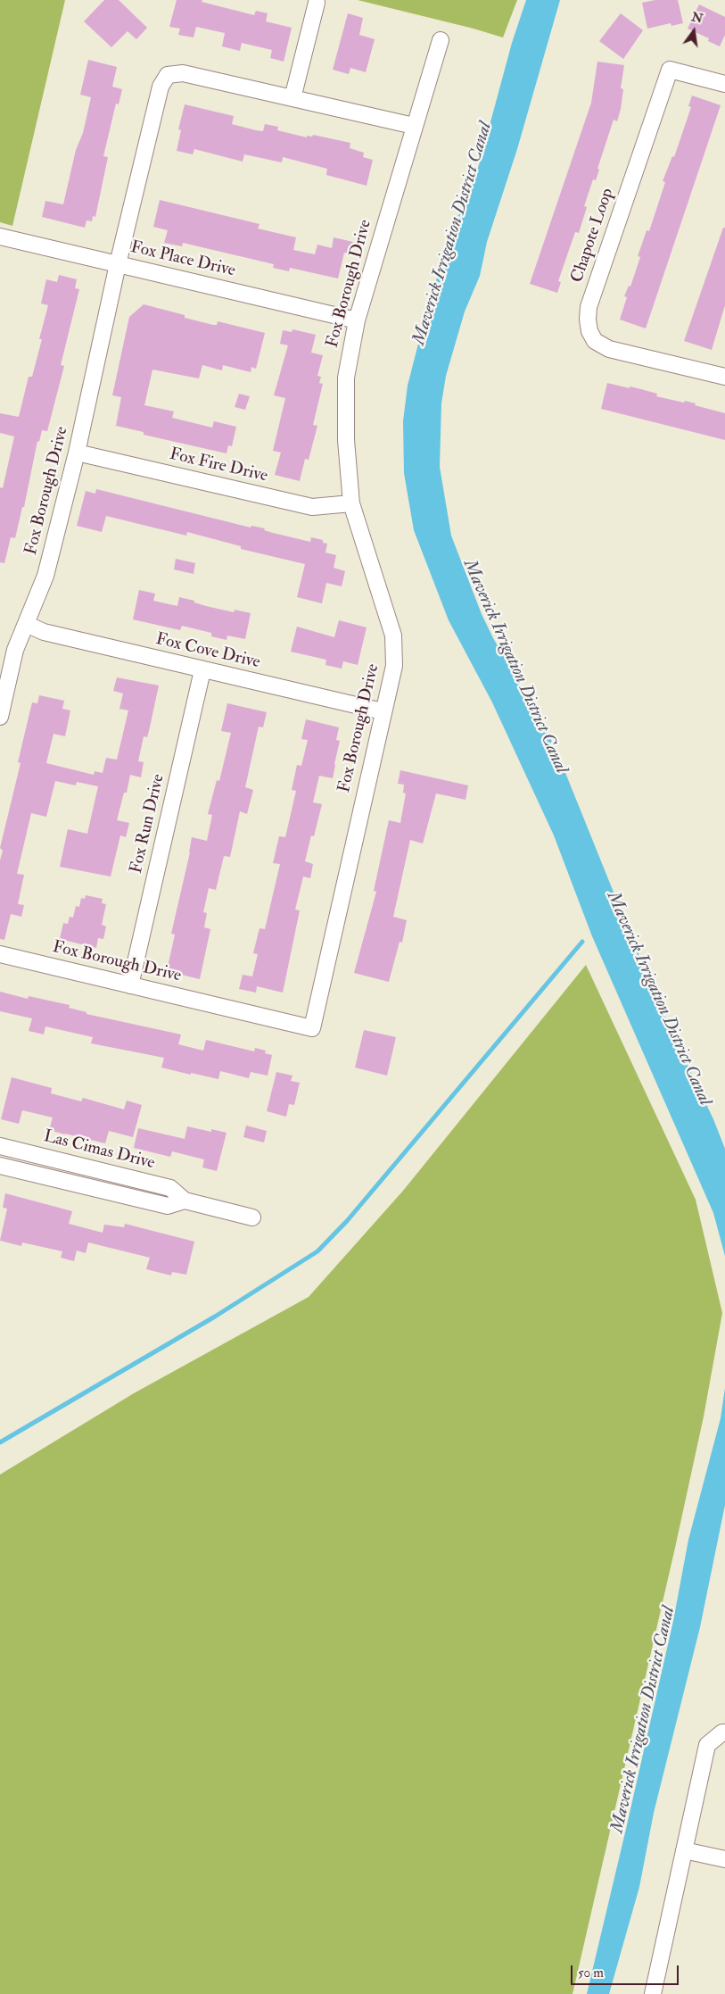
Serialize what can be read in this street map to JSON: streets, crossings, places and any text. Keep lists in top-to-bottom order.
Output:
{
  "streets": {
    "street": [
      "Chapote Loop",
      "Fox Place Drive",
      "Fox Borough Drive",
      "Fox Fire Drive",
      "Fox Cove Drive",
      "Fox Run Drive",
      "Las Cimas Drive"
    ]
  },
  "crossings": [
    ["Fox Place Drive", "Fox Borough Drive"],
    ["Fox Borough Drive", "Fox Fire Drive"],
    ["Fox Borough Drive", "Fox Cove Drive"],
    ["Fox Borough Drive", "Fox Run Drive"],
    ["Fox Cove Drive", "Fox Run Drive"]
  ],
  "water": ["Maverick Irrigation District Canal"],
  "scale_bar": "50 m",
  "north": "top"
}
